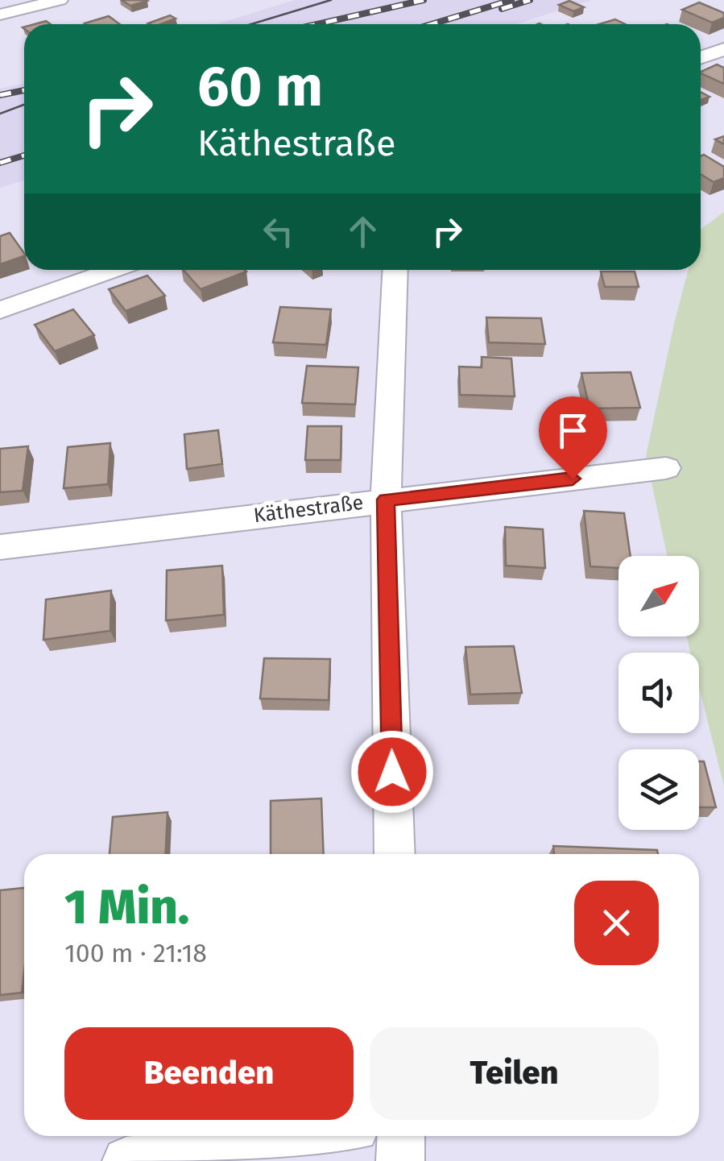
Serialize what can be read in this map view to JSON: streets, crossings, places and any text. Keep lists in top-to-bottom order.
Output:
{
  "streets": {
    "street": ["Käthestraße"]
  },
  "north": "top right",
  "page": {
    "turn": ["60 m", "Käthestraße"],
    "heading": ["1 Min.", "100 m · 21:18"],
    "buttons": ["Beenden", "Teilen"]
  }
}
